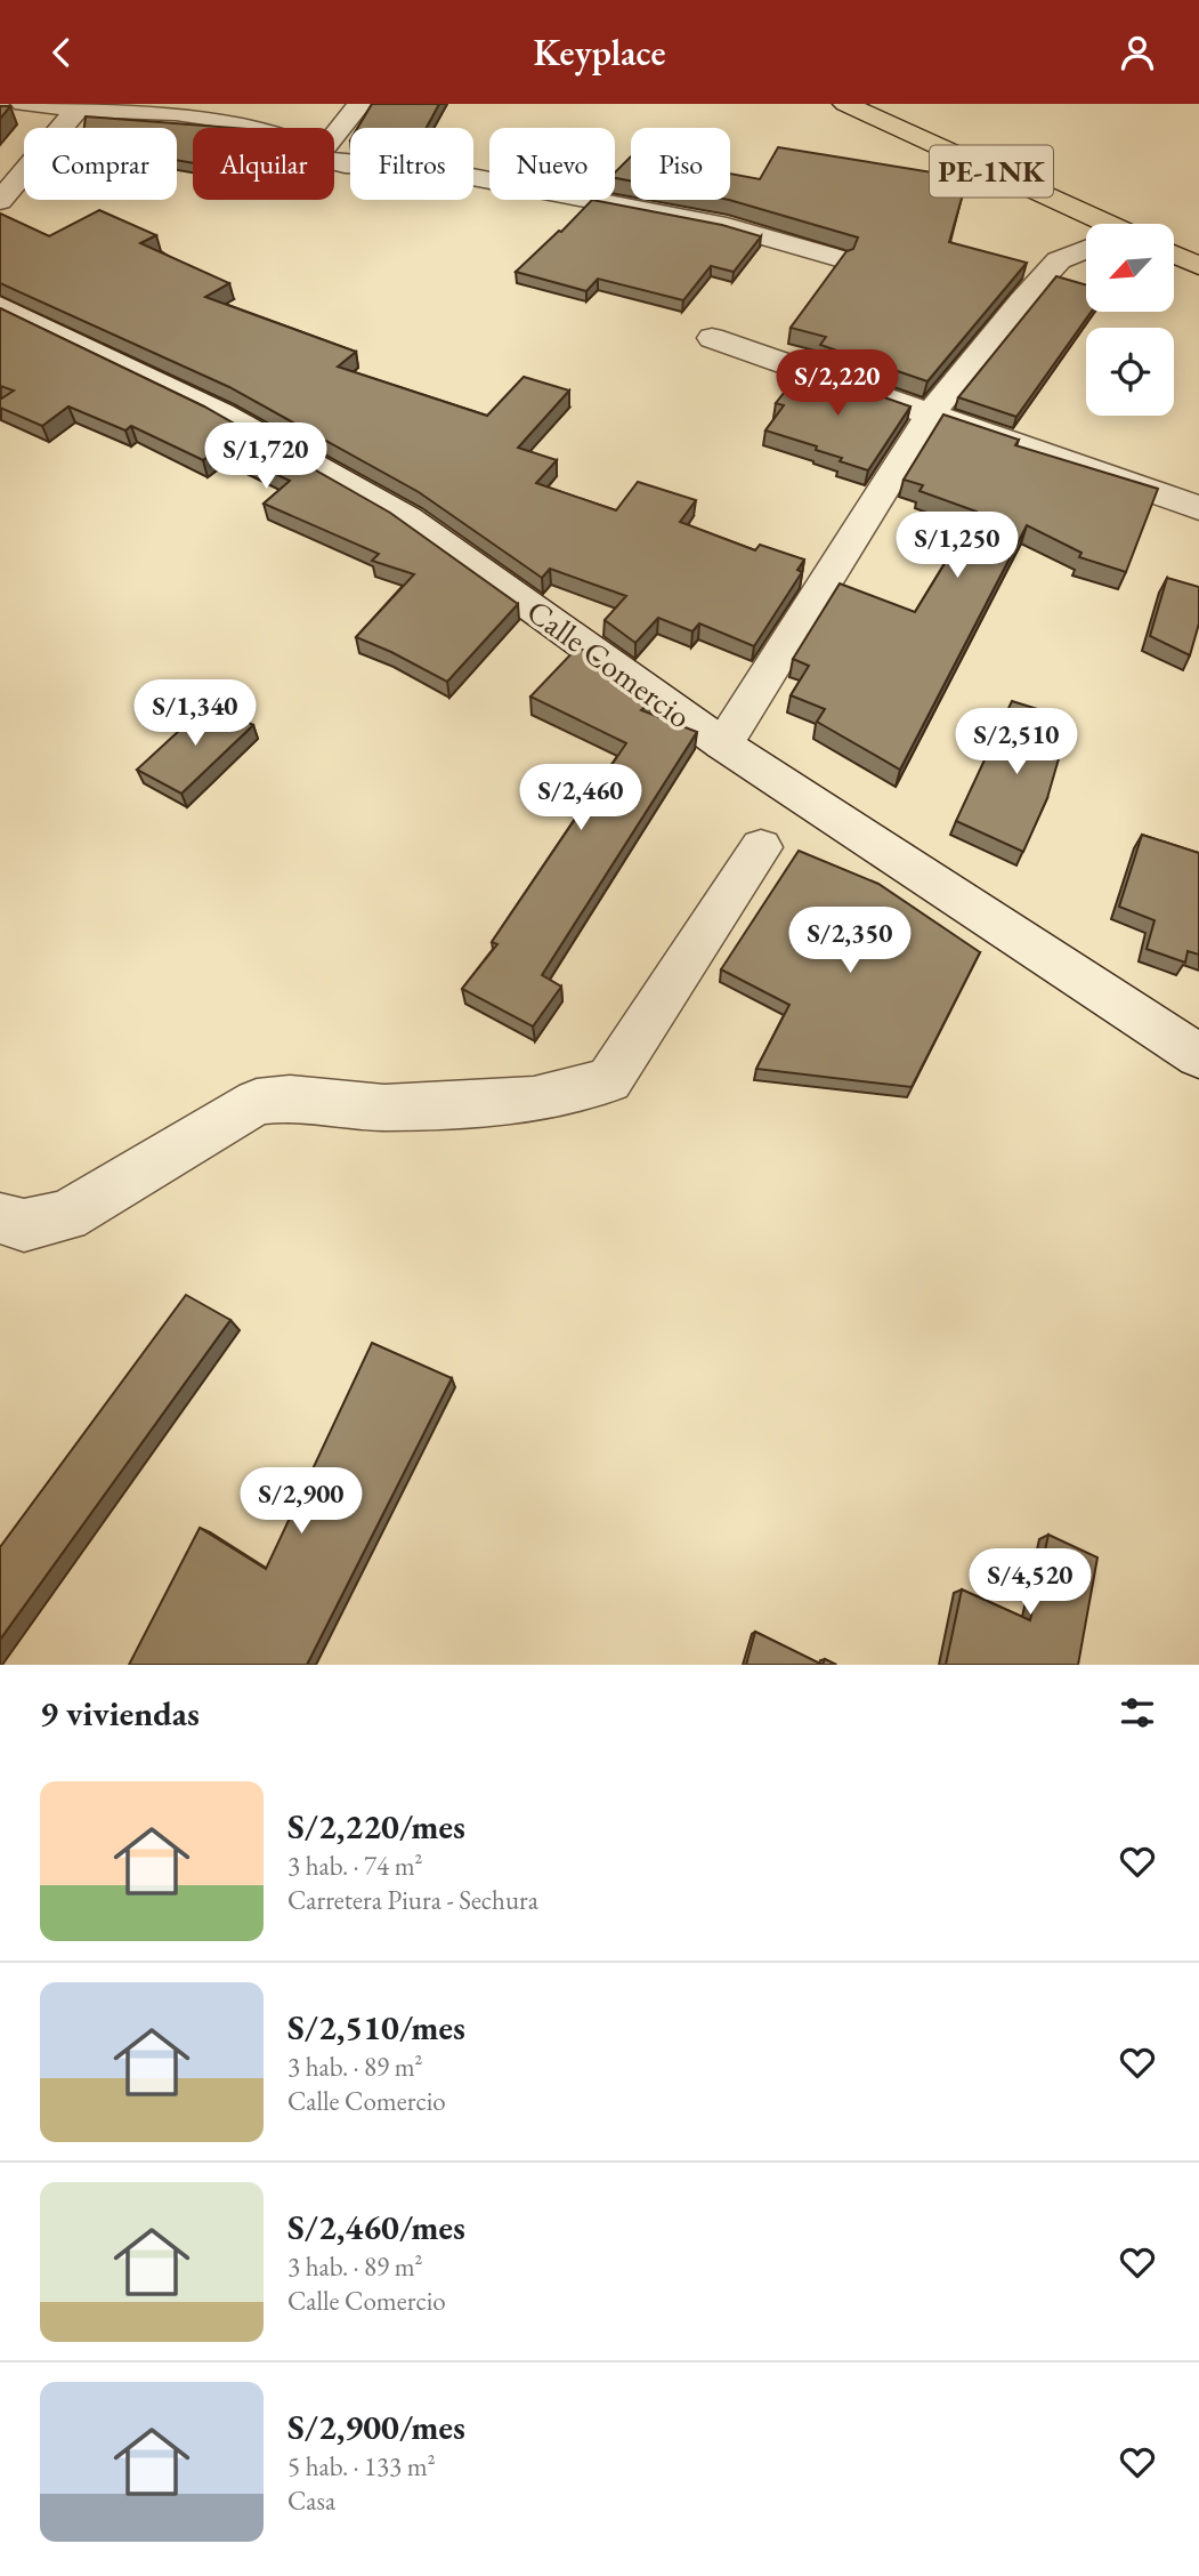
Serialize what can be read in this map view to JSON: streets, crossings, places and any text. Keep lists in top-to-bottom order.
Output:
{
  "streets": {
    "main road": ["PE-1NK"],
    "street": ["Calle Comercio"]
  },
  "north": "bottom left",
  "page": {
    "header": "Keyplace",
    "chip": [
      "Comprar",
      "Alquilar",
      "Filtros",
      "Nuevo",
      "Piso"
    ],
    "price": [
      "S/2,220",
      "S/1,720",
      "S/1,250",
      "S/1,340",
      "S/2,510",
      "S/2,460",
      "S/2,350",
      "S/2,900",
      "S/4,520"
    ],
    "heading": "9 viviendas",
    "list": [
      {
        "name": "S/2,220/mes",
        "note": "3 hab. · 74 m² · Carretera Piura - Sechura"
      },
      {
        "name": "S/2,510/mes",
        "note": "3 hab. · 89 m² · Calle Comercio"
      },
      {
        "name": "S/2,460/mes",
        "note": "3 hab. · 89 m² · Calle Comercio"
      },
      {
        "name": "S/2,900/mes",
        "note": "5 hab. · 133 m² · Casa"
      }
    ]
  }
}
